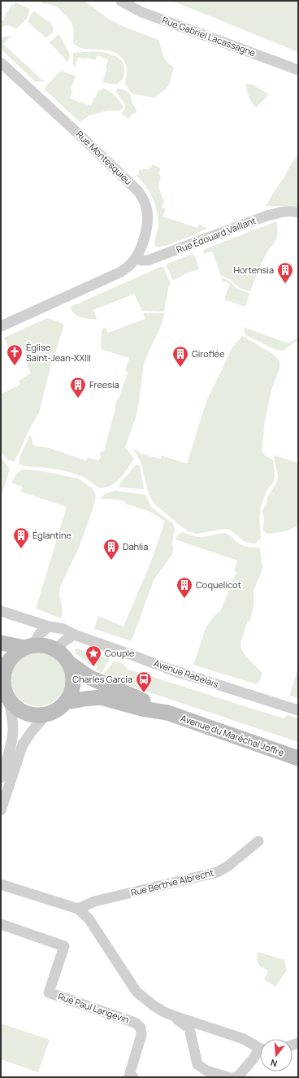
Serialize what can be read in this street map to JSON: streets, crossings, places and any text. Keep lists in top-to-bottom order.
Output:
{
  "streets": {
    "main road": ["Avenue du Maréchal Joffre"],
    "street": [
      "Rue Gabriel Lacassagne",
      "Rue Montesquieu",
      "Rue Édouard Vaillant",
      "Avenue Rabelais",
      "Rue Berthie Albrecht",
      "Rue Paul Langevin"
    ]
  },
  "crossings": [
    ["Rue Montesquieu", "Rue Édouard Vaillant"]
  ],
  "places": {
    "building": [
      "Hortensia",
      "Giroflée",
      "Freesia",
      "Églantine",
      "Dahlia",
      "Coquelicot"
    ],
    "church": ["Église Saint-Jean-XXIII"],
    "place": ["Couple"],
    "bus stop": ["Charles Garcia"]
  },
  "north": "bottom"
}
